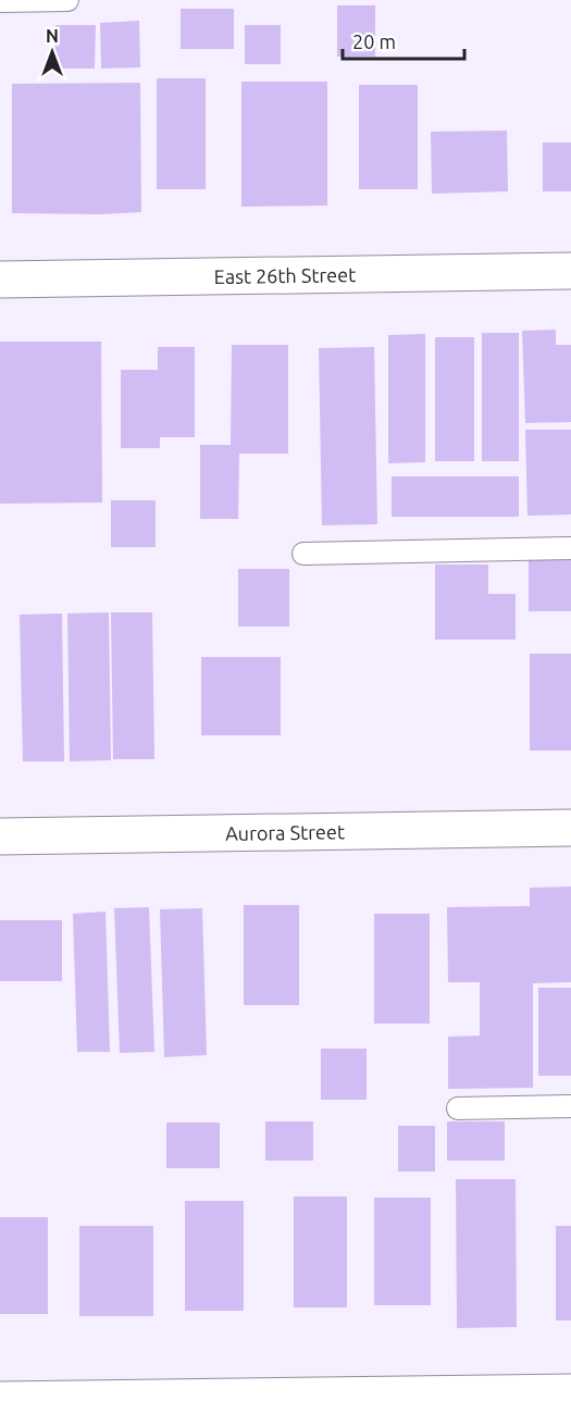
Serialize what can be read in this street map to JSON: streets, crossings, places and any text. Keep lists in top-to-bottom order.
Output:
{
  "streets": {
    "street": ["East 26th Street", "Aurora Street"]
  },
  "scale_bar": "20 m",
  "north": "top"
}
